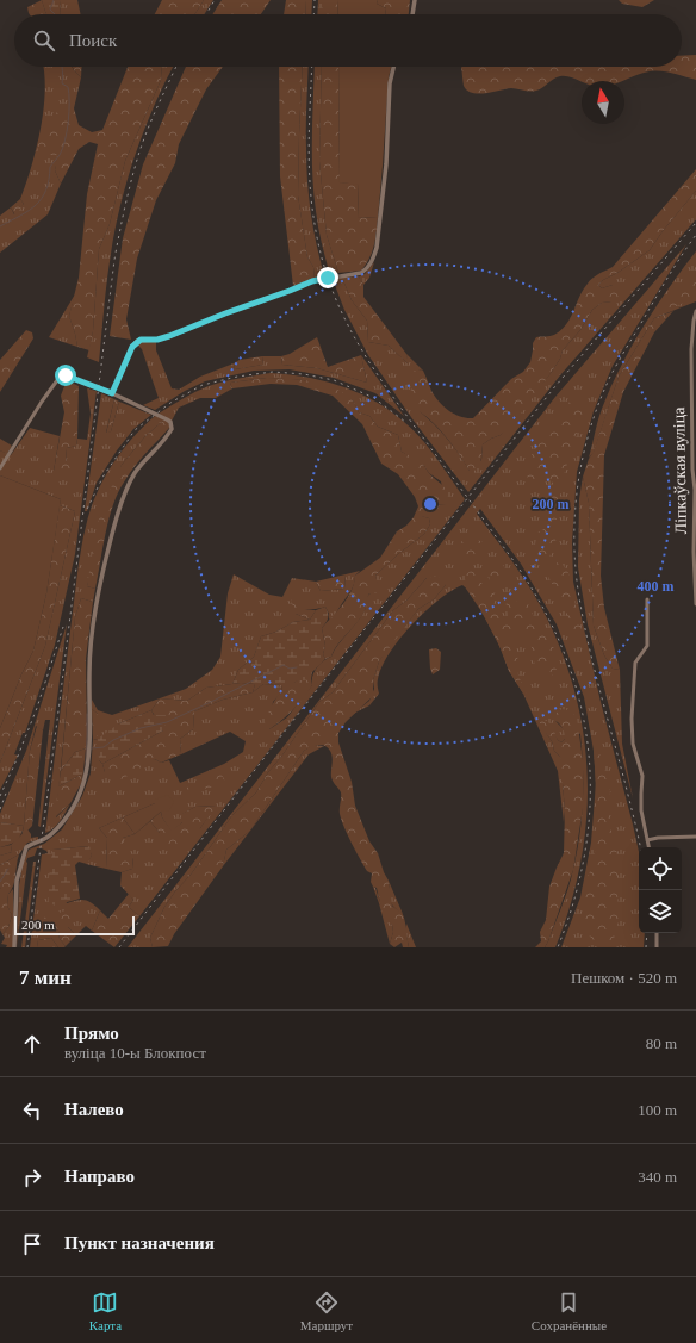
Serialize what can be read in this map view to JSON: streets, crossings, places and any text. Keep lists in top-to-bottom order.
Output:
{
  "streets": {
    "street": ["Ліпкаўская вуліца"]
  },
  "scale_bar": "200 m",
  "north": "top",
  "page": {
    "search": "Поиск",
    "scale": "200 m",
    "heading": ["7 мин", "Пешком · 520 m"],
    "list": [
      ["Прямо", "вуліца 10-ы Блокпост", "80 m"],
      ["Налево", "100 m"],
      ["Направо", "340 m"],
      "Пункт назначения"
    ],
    "nav": ["Карта", "Маршрут", "Сохранённые"]
  },
  "rings": ["200 m", "400 m"]
}
